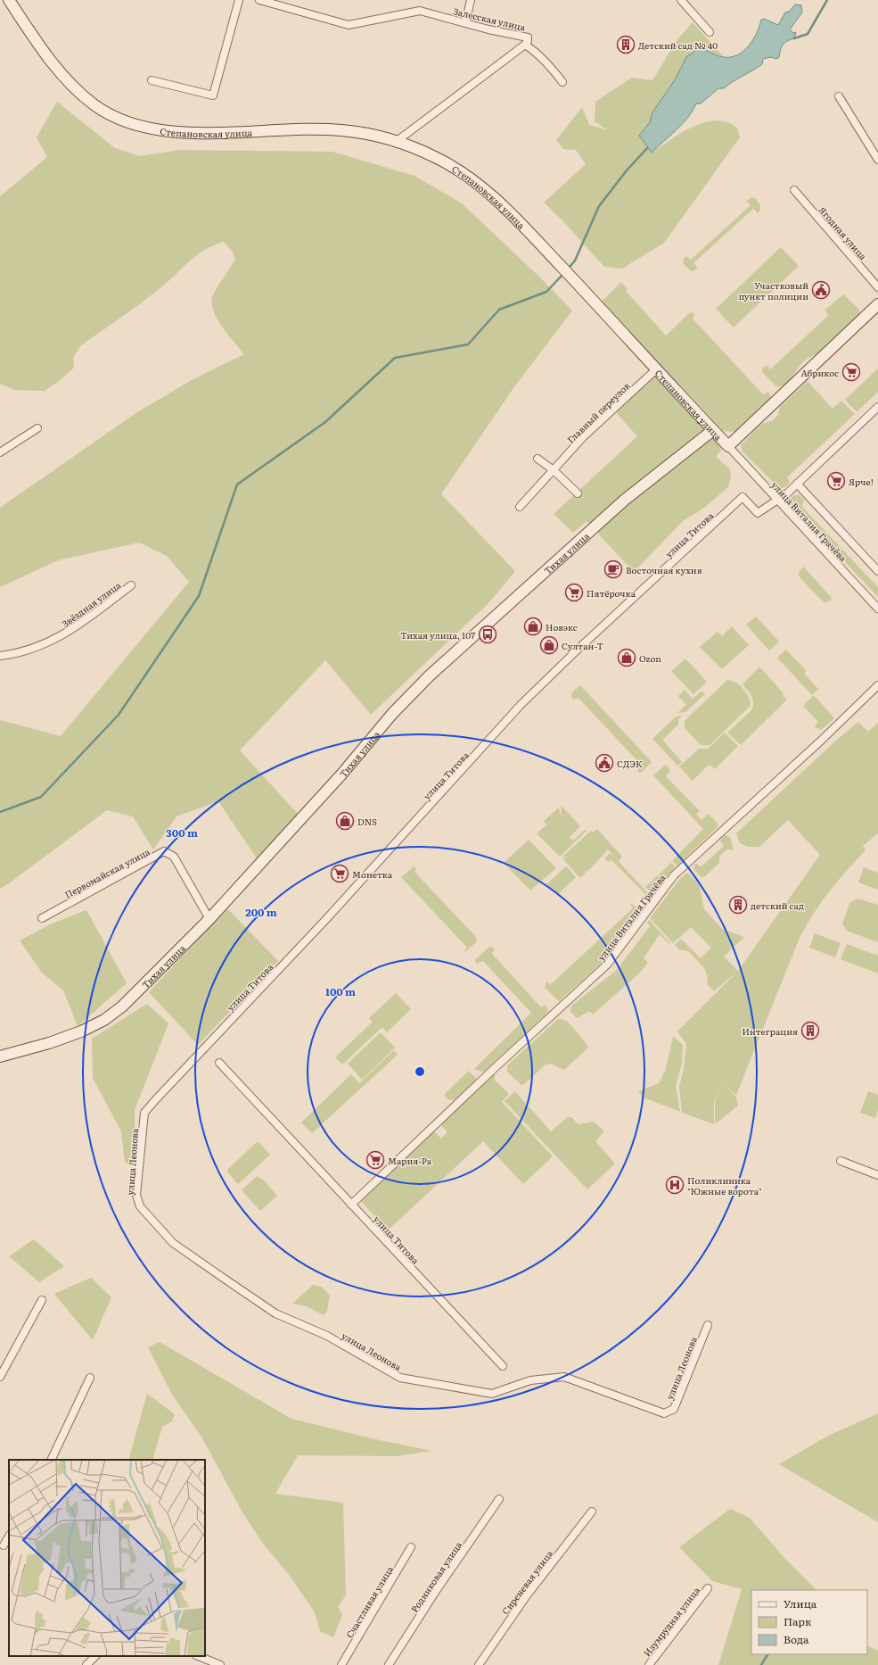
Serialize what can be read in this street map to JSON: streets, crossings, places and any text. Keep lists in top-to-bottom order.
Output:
{
  "streets": {
    "street": [
      "Залесская улица",
      "Степановская улица",
      "Ягодная улица",
      "Главный переулок",
      "улица Виталия Грачёва",
      "улица Титова",
      "Тихая улица",
      "Звёздная улица",
      "Первомайская улица",
      "улица Леонова",
      "Родниковая улица",
      "Сиреневая улица",
      "Счастливая улица",
      "Изумрудная улица"
    ]
  },
  "crossings": [
    ["Степановская улица", "Главный переулок"],
    ["Степановская улица", "улица Виталия Грачёва"],
    ["Степановская улица", "Тихая улица"],
    ["улица Виталия Грачёва", "улица Титова"],
    ["улица Титова", "улица Леонова"],
    ["Тихая улица", "Первомайская улица"]
  ],
  "places": {
    "building": ["Детский сад № 40", "детский сад", "Интеграция"],
    "public building": ["Участковый пункт полиции", "СДЭК"],
    "supermarket": [
      "Абрикос",
      "Ярче!",
      "Пятёрочка",
      "Монетка",
      "Мария-Ра"
    ],
    "cafe": ["Восточная кухня"],
    "shop": [
      "Новэкс",
      "Султан-Т",
      "Ozon",
      "DNS"
    ],
    "bus stop": ["Тихая улица, 107"],
    "hospital": ["Поликлиника \"Южные ворота\""]
  },
  "legend": ["Улица", "Парк", "Вода"],
  "rings": ["300 m", "200 m", "100 m"]
}
